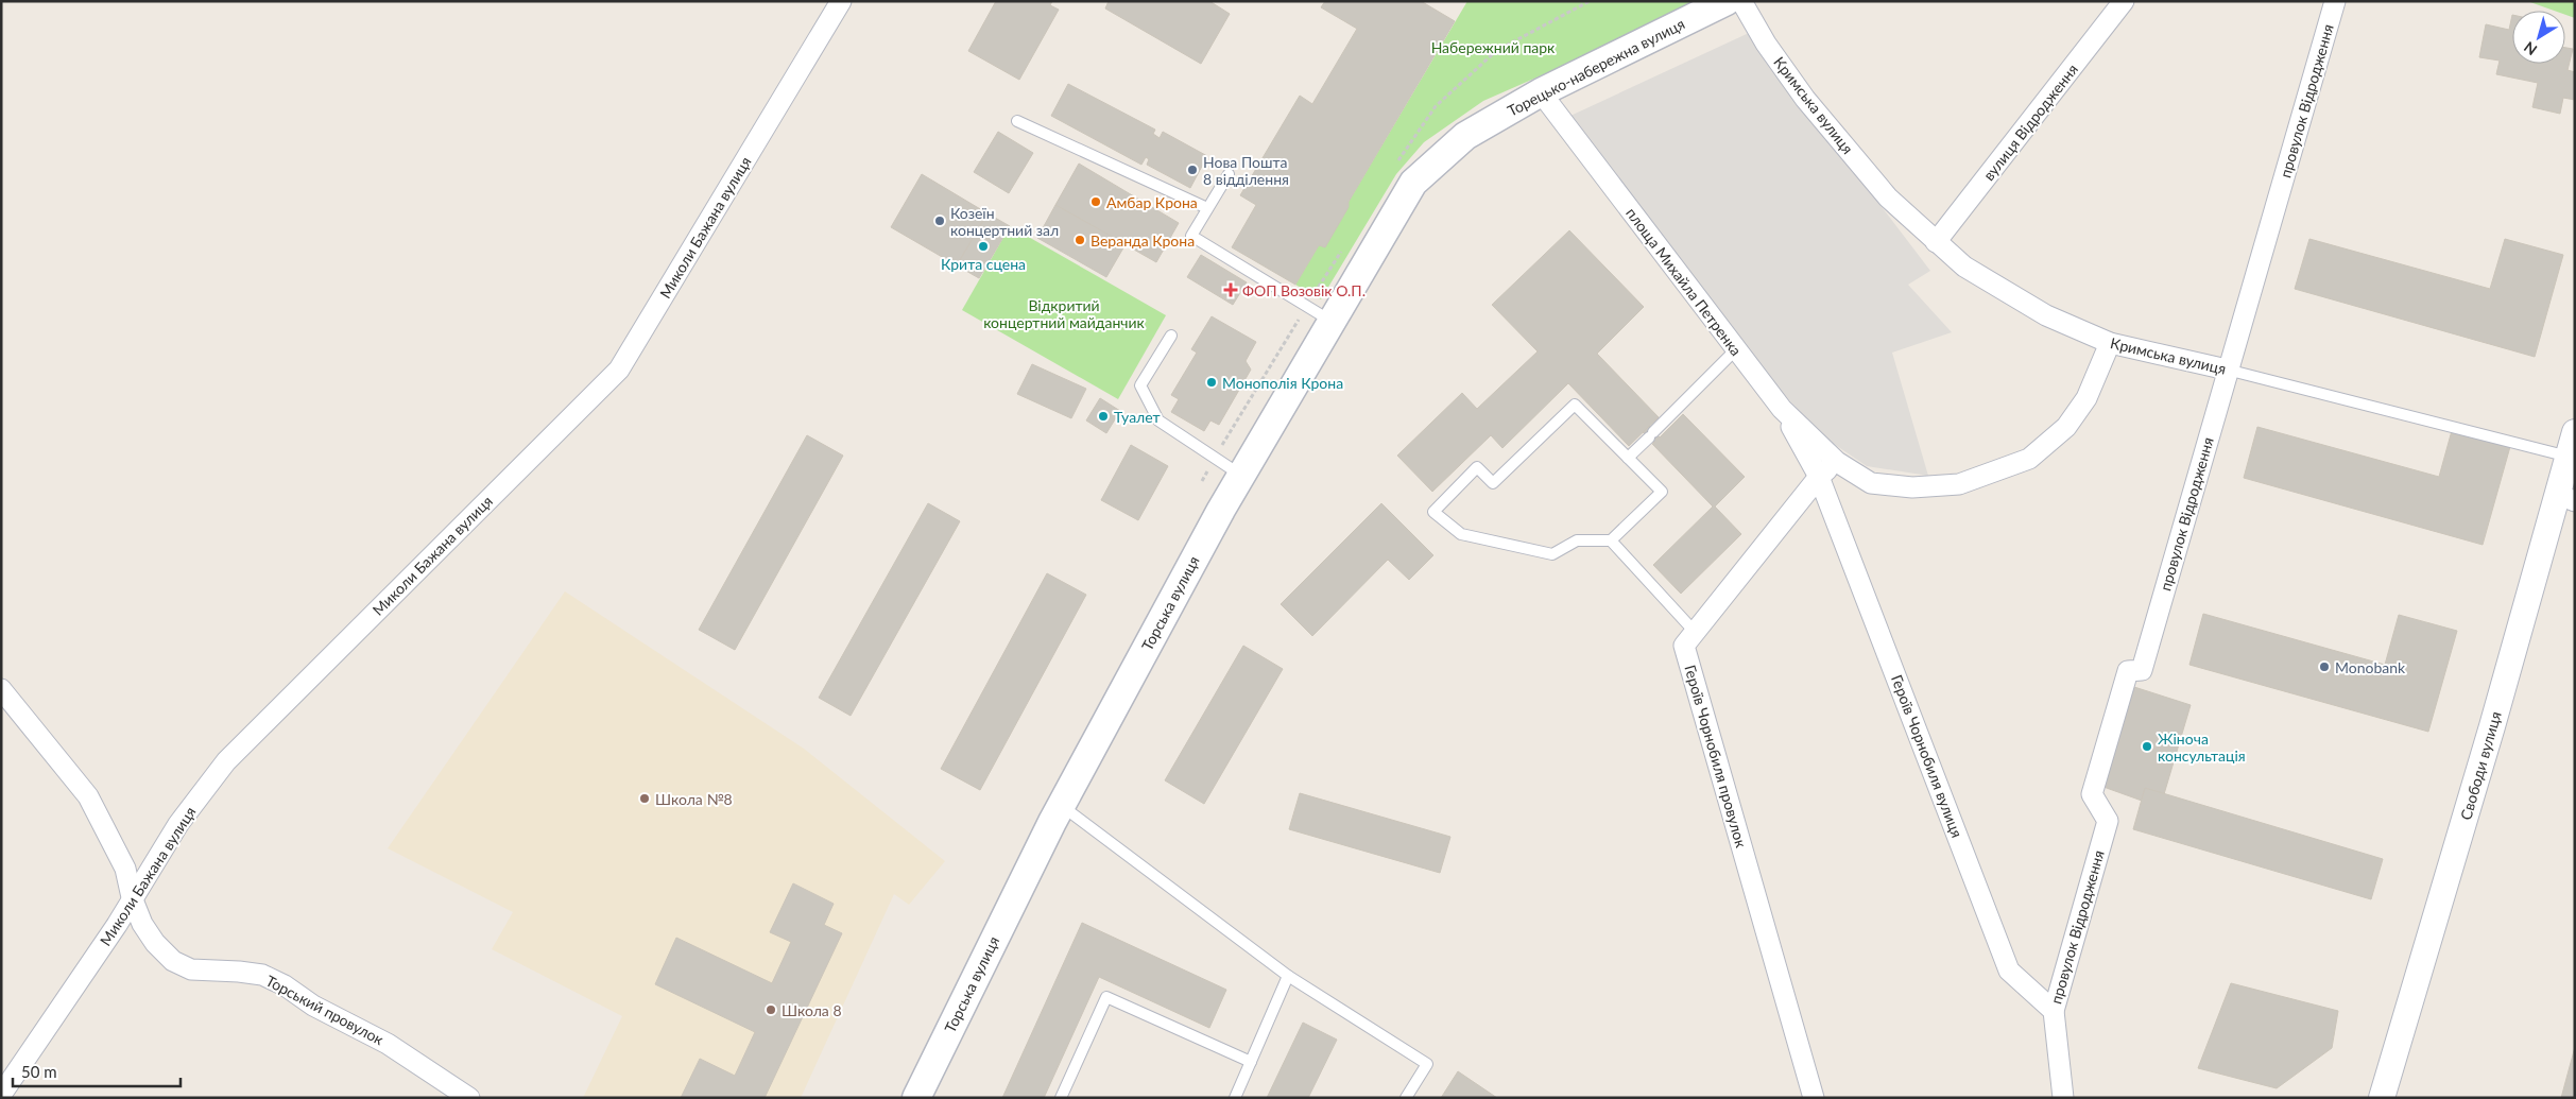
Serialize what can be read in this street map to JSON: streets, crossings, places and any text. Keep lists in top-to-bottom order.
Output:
{
  "streets": {
    "main road": ["Торецько-набережна вулиця", "Торська вулиця"],
    "street": [
      "провулок Відродження",
      "Кримська вулиця",
      "вулиця Відродження",
      "Миколи Бажана вулиця",
      "площа Михайла Петренка",
      "Героїв Чорнобиля провулок",
      "Героїв Чорнобиля вулиця",
      "Свободи вулиця",
      "Торський провулок"
    ]
  },
  "crossings": [
    ["Торецько-набережна вулиця", "площа Михайла Петренка"],
    ["Торецько-набережна вулиця", "Торська вулиця"],
    ["провулок Відродження", "Кримська вулиця"],
    ["провулок Відродження", "Героїв Чорнобиля вулиця"],
    ["Кримська вулиця", "вулиця Відродження"],
    ["Кримська вулиця", "площа Михайла Петренка"],
    ["Кримська вулиця", "Свободи вулиця"],
    ["Миколи Бажана вулиця", "Торський провулок"],
    ["площа Михайла Петренка", "Героїв Чорнобиля провулок"],
    ["площа Михайла Петренка", "Героїв Чорнобиля вулиця"],
    ["Героїв Чорнобиля провулок", "Героїв Чорнобиля вулиця"]
  ],
  "parks": ["Набережний парк", "Відкритий концертний майданчик"],
  "places": {
    "other": [
      "Нова Пошта 8 відділення",
      "Амбар Крона",
      "Козеїн концертний зал",
      "Веранда Крона",
      "Крита сцена",
      "Монополія Крона",
      "Туалет",
      "Monobank",
      "Жіноча консультація",
      "Школа №8",
      "Школа 8"
    ],
    "health": ["ФОП Возовік О.П."]
  },
  "scale_bar": "50 m",
  "north": "bottom left"
}
